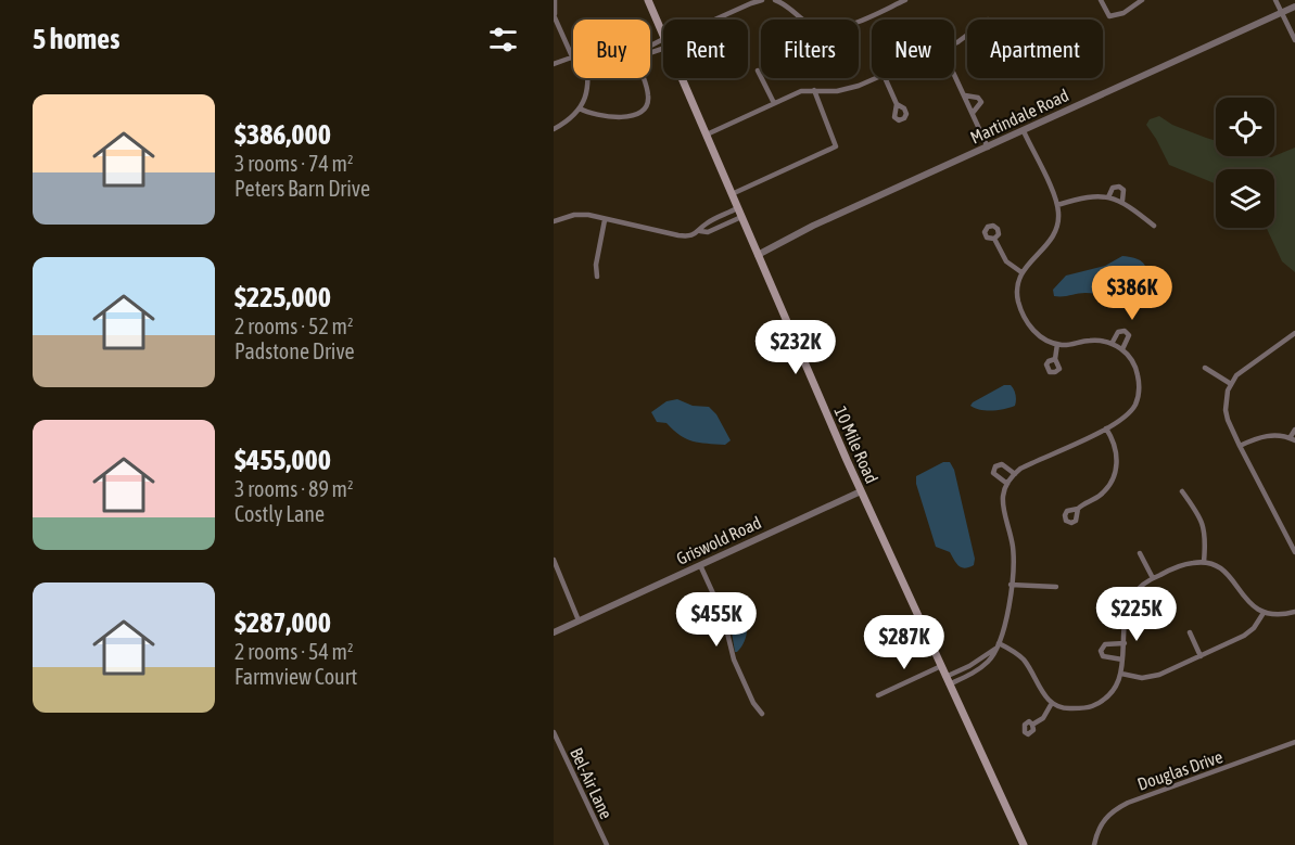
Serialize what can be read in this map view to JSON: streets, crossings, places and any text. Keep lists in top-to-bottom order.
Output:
{
  "streets": {
    "main road": ["10 Mile Road"],
    "street": [
      "Martindale Road",
      "Griswold Road",
      "Douglas Drive",
      "Bel-Air Lane"
    ]
  },
  "crossings": [
    ["Martindale Road", "10 Mile Road"],
    ["10 Mile Road", "Griswold Road"]
  ],
  "page": {
    "heading": "5 homes",
    "chip": [
      "Buy",
      "Rent",
      "Filters",
      "New",
      "Apartment"
    ],
    "list": [
      {
        "name": "$386,000",
        "note": "3 rooms · 74 m² · Peters Barn Drive"
      },
      {
        "name": "$225,000",
        "note": "2 rooms · 52 m² · Padstone Drive"
      },
      {
        "name": "$455,000",
        "note": "3 rooms · 89 m² · Costly Lane"
      },
      {
        "name": "$287,000",
        "note": "2 rooms · 54 m² · Farmview Court"
      }
    ],
    "price": [
      "$386K",
      "$232K",
      "$225K",
      "$455K",
      "$287K"
    ]
  }
}
